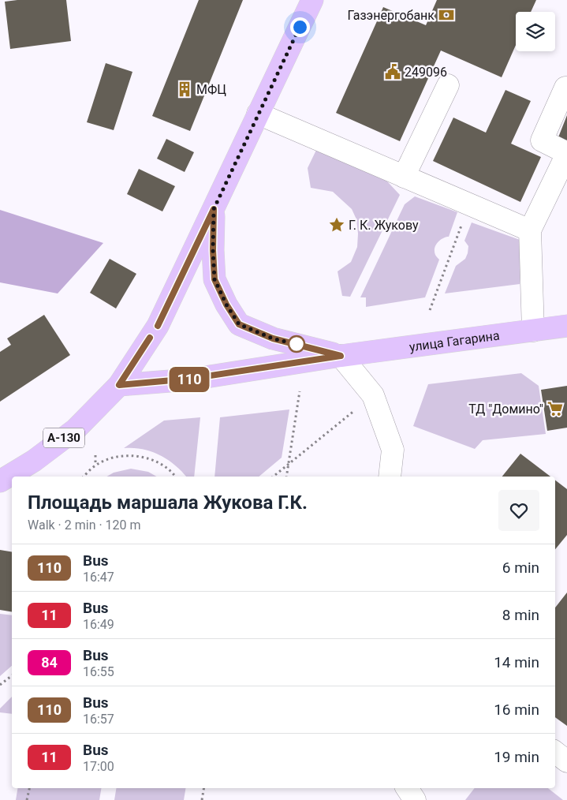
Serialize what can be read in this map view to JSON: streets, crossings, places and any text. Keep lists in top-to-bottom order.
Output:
{
  "streets": {
    "main road": ["улица Гагарина", "А-130"]
  },
  "crossings": [
    ["улица Гагарина", "А-130"]
  ],
  "places": {
    "bank": ["Газэнергобанк"],
    "public building": ["249096"],
    "building": ["МФЦ"],
    "place": ["Г. К. Жукову"],
    "supermarket": ["ТД \"Домино\""]
  },
  "lines": ["bus line 110"],
  "page": {
    "on_map": "110",
    "heading": ["Площадь маршала Жукова Г.К.", "Walk · 2 min · 120 m"],
    "list": [
      {
        "mark": "110",
        "name": "Bus",
        "note": "16:47",
        "value": "6 min"
      },
      {
        "mark": "11",
        "name": "Bus",
        "note": "16:49",
        "value": "8 min"
      },
      {
        "mark": "84",
        "name": "Bus",
        "note": "16:55",
        "value": "14 min"
      },
      {
        "mark": "110",
        "name": "Bus",
        "note": "16:57",
        "value": "16 min"
      },
      {
        "mark": "11",
        "name": "Bus",
        "note": "17:00",
        "value": "19 min"
      }
    ]
  }
}
